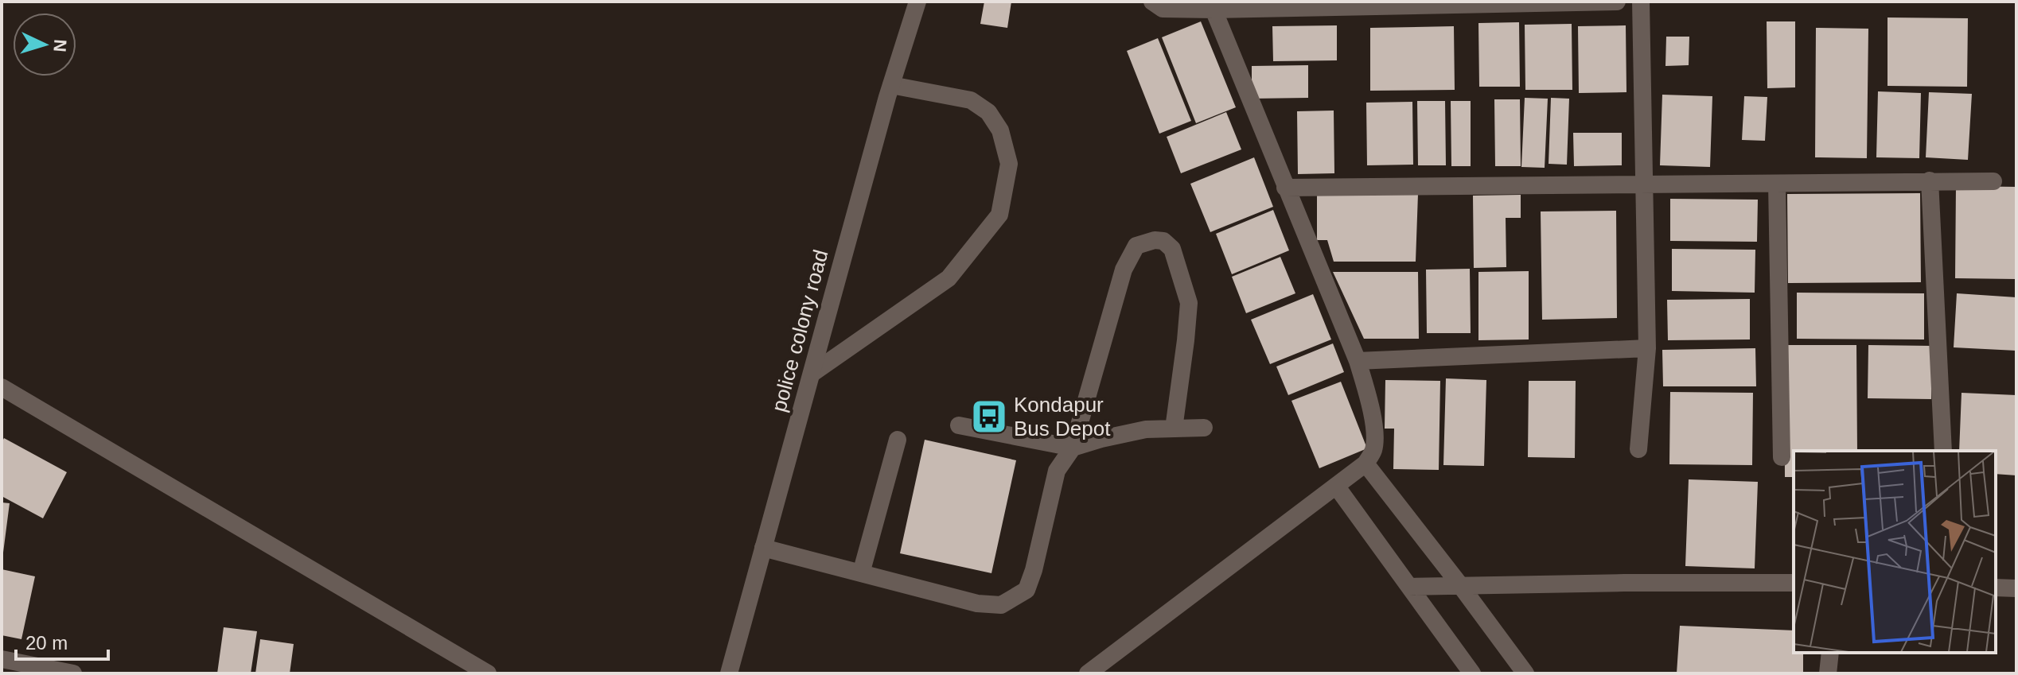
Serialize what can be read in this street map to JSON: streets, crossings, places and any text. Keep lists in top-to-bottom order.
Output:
{
  "streets": {
    "street": ["police colony road"]
  },
  "places": {
    "bus stop": ["Kondapur Bus Depot"]
  },
  "scale_bar": "20 m",
  "north": "right"
}
